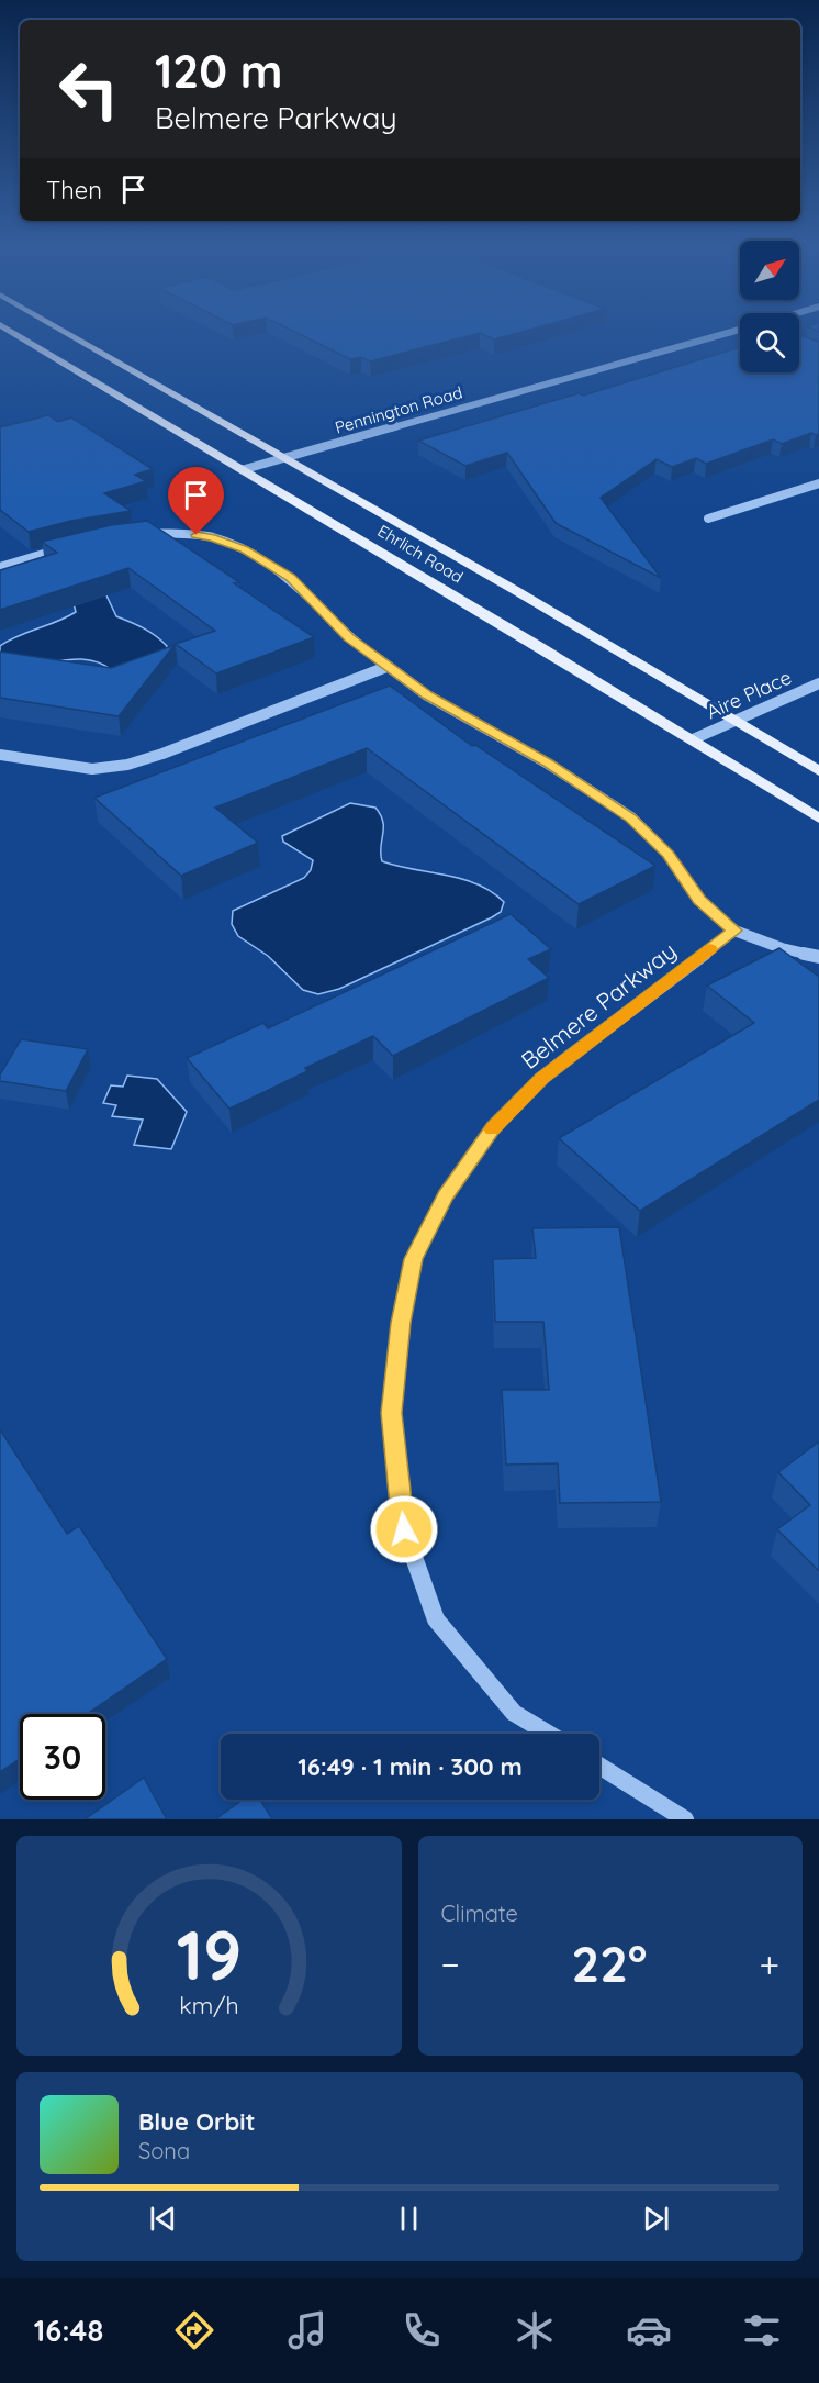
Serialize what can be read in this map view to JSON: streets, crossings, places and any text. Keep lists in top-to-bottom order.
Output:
{
  "streets": {
    "main road": ["Ehrlich Road"],
    "street": ["Pennington Road", "Aire Place", "Belmere Parkway"]
  },
  "crossings": [
    ["Pennington Road", "Ehrlich Road"],
    ["Ehrlich Road", "Aire Place"]
  ],
  "north": "top right",
  "page": {
    "turn": ["120 m", "Belmere Parkway"],
    "then": "Then",
    "limit": "30",
    "trip": "16:49 · 1 min · 300 m",
    "tile": "Climate",
    "heat": ["−", "22°", "+"],
    "song": ["Blue Orbit", "Sona"],
    "tabs": "16:48",
    "gauge": ["19", "km/h"]
  }
}
